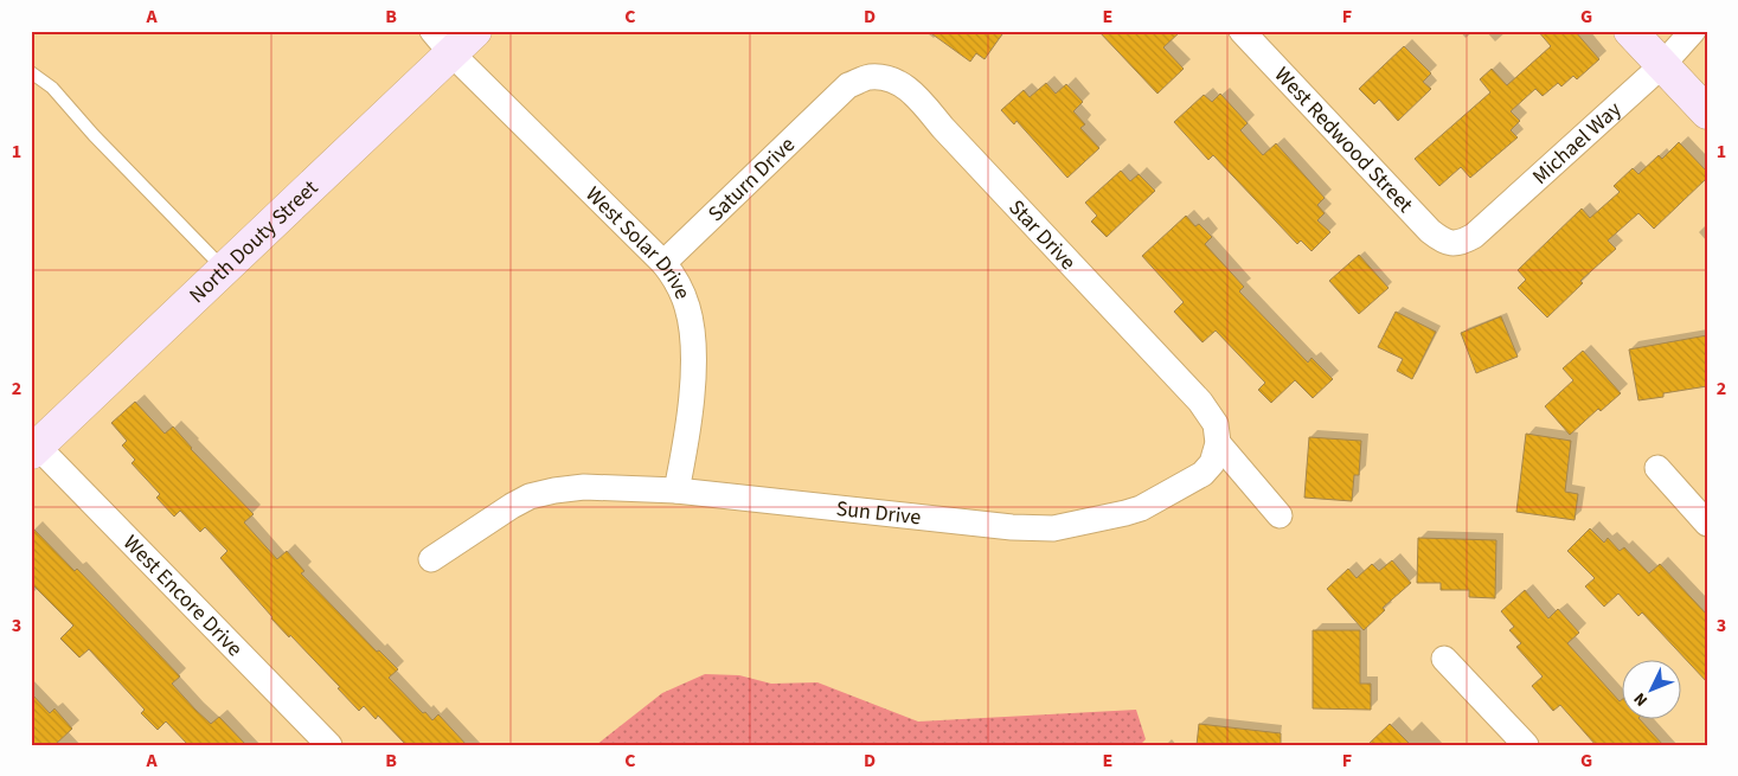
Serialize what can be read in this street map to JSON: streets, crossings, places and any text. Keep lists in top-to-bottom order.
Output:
{
  "streets": {
    "street": [
      "West Redwood Street",
      "Michael Way",
      "Saturn Drive",
      "Star Drive",
      "North Douty Street",
      "West Solar Drive",
      "Sun Drive",
      "West Encore Drive"
    ]
  },
  "crossings": [
    ["West Redwood Street", "Michael Way"],
    ["Saturn Drive", "Star Drive"],
    ["Saturn Drive", "West Solar Drive"],
    ["Star Drive", "Sun Drive"],
    ["North Douty Street", "West Solar Drive"],
    ["North Douty Street", "West Encore Drive"],
    ["West Solar Drive", "Sun Drive"]
  ],
  "north": "bottom left",
  "grid": {
    "columns": [
      "A",
      "B",
      "C",
      "D",
      "E",
      "F",
      "G"
    ],
    "rows": ["1", "2", "3"]
  }
}
